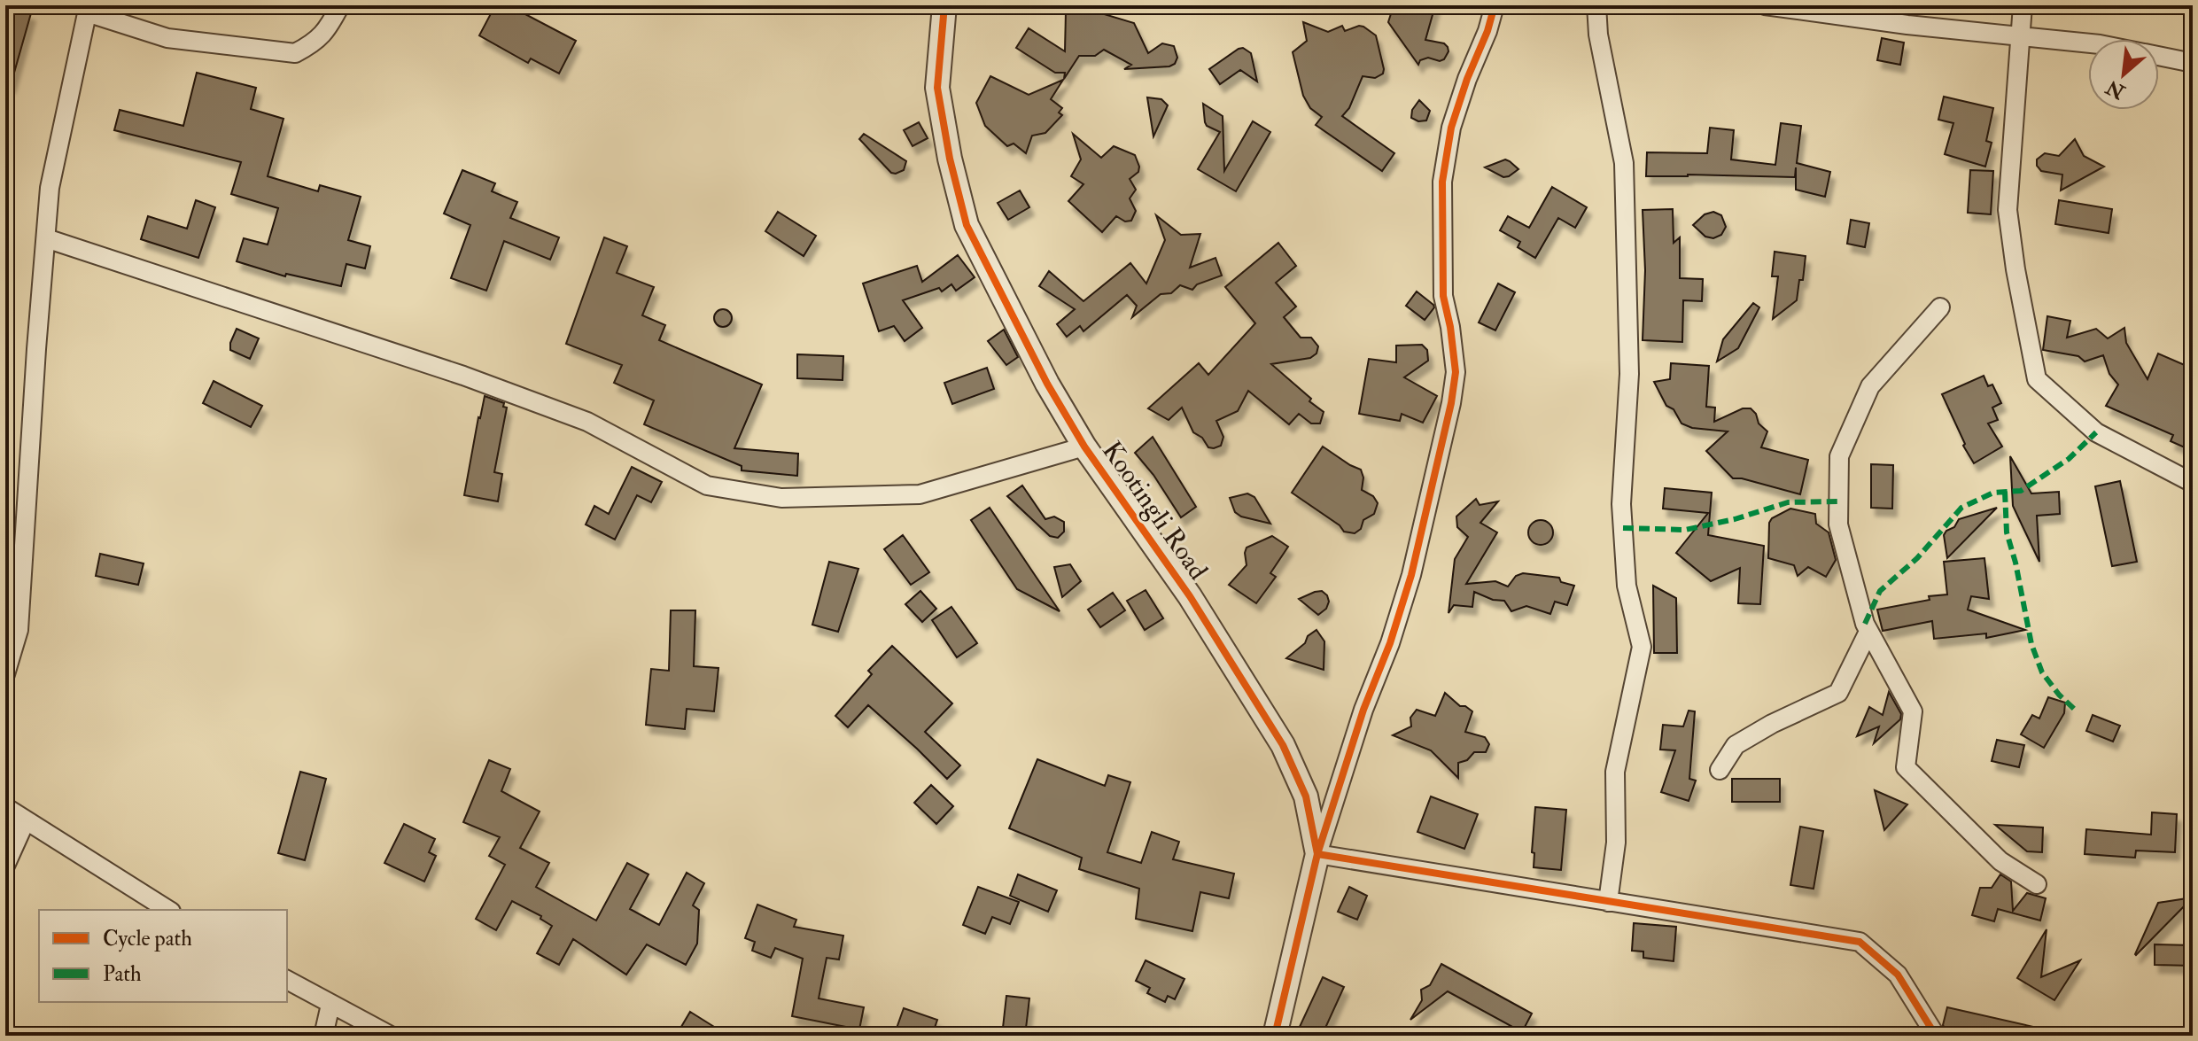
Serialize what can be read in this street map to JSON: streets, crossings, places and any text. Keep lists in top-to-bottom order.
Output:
{
  "streets": {
    "street": ["Kootingli Road"]
  },
  "legend": ["Cycle path", "Path"],
  "north": "bottom left"
}
